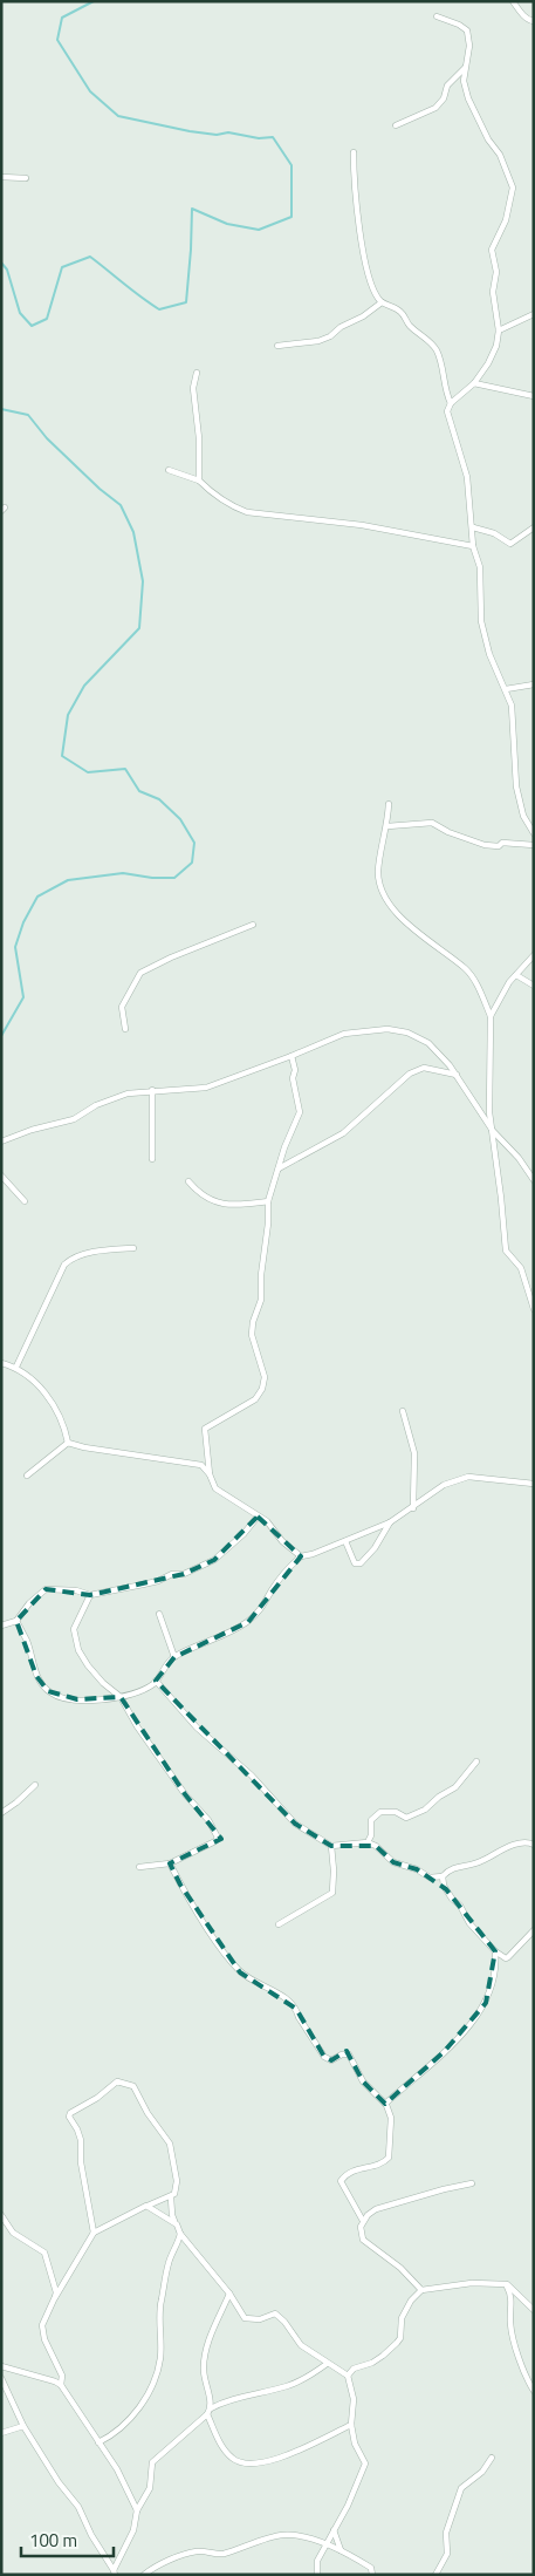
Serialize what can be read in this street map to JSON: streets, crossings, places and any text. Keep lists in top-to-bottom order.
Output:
{
  "scale_bar": "100 m"
}
